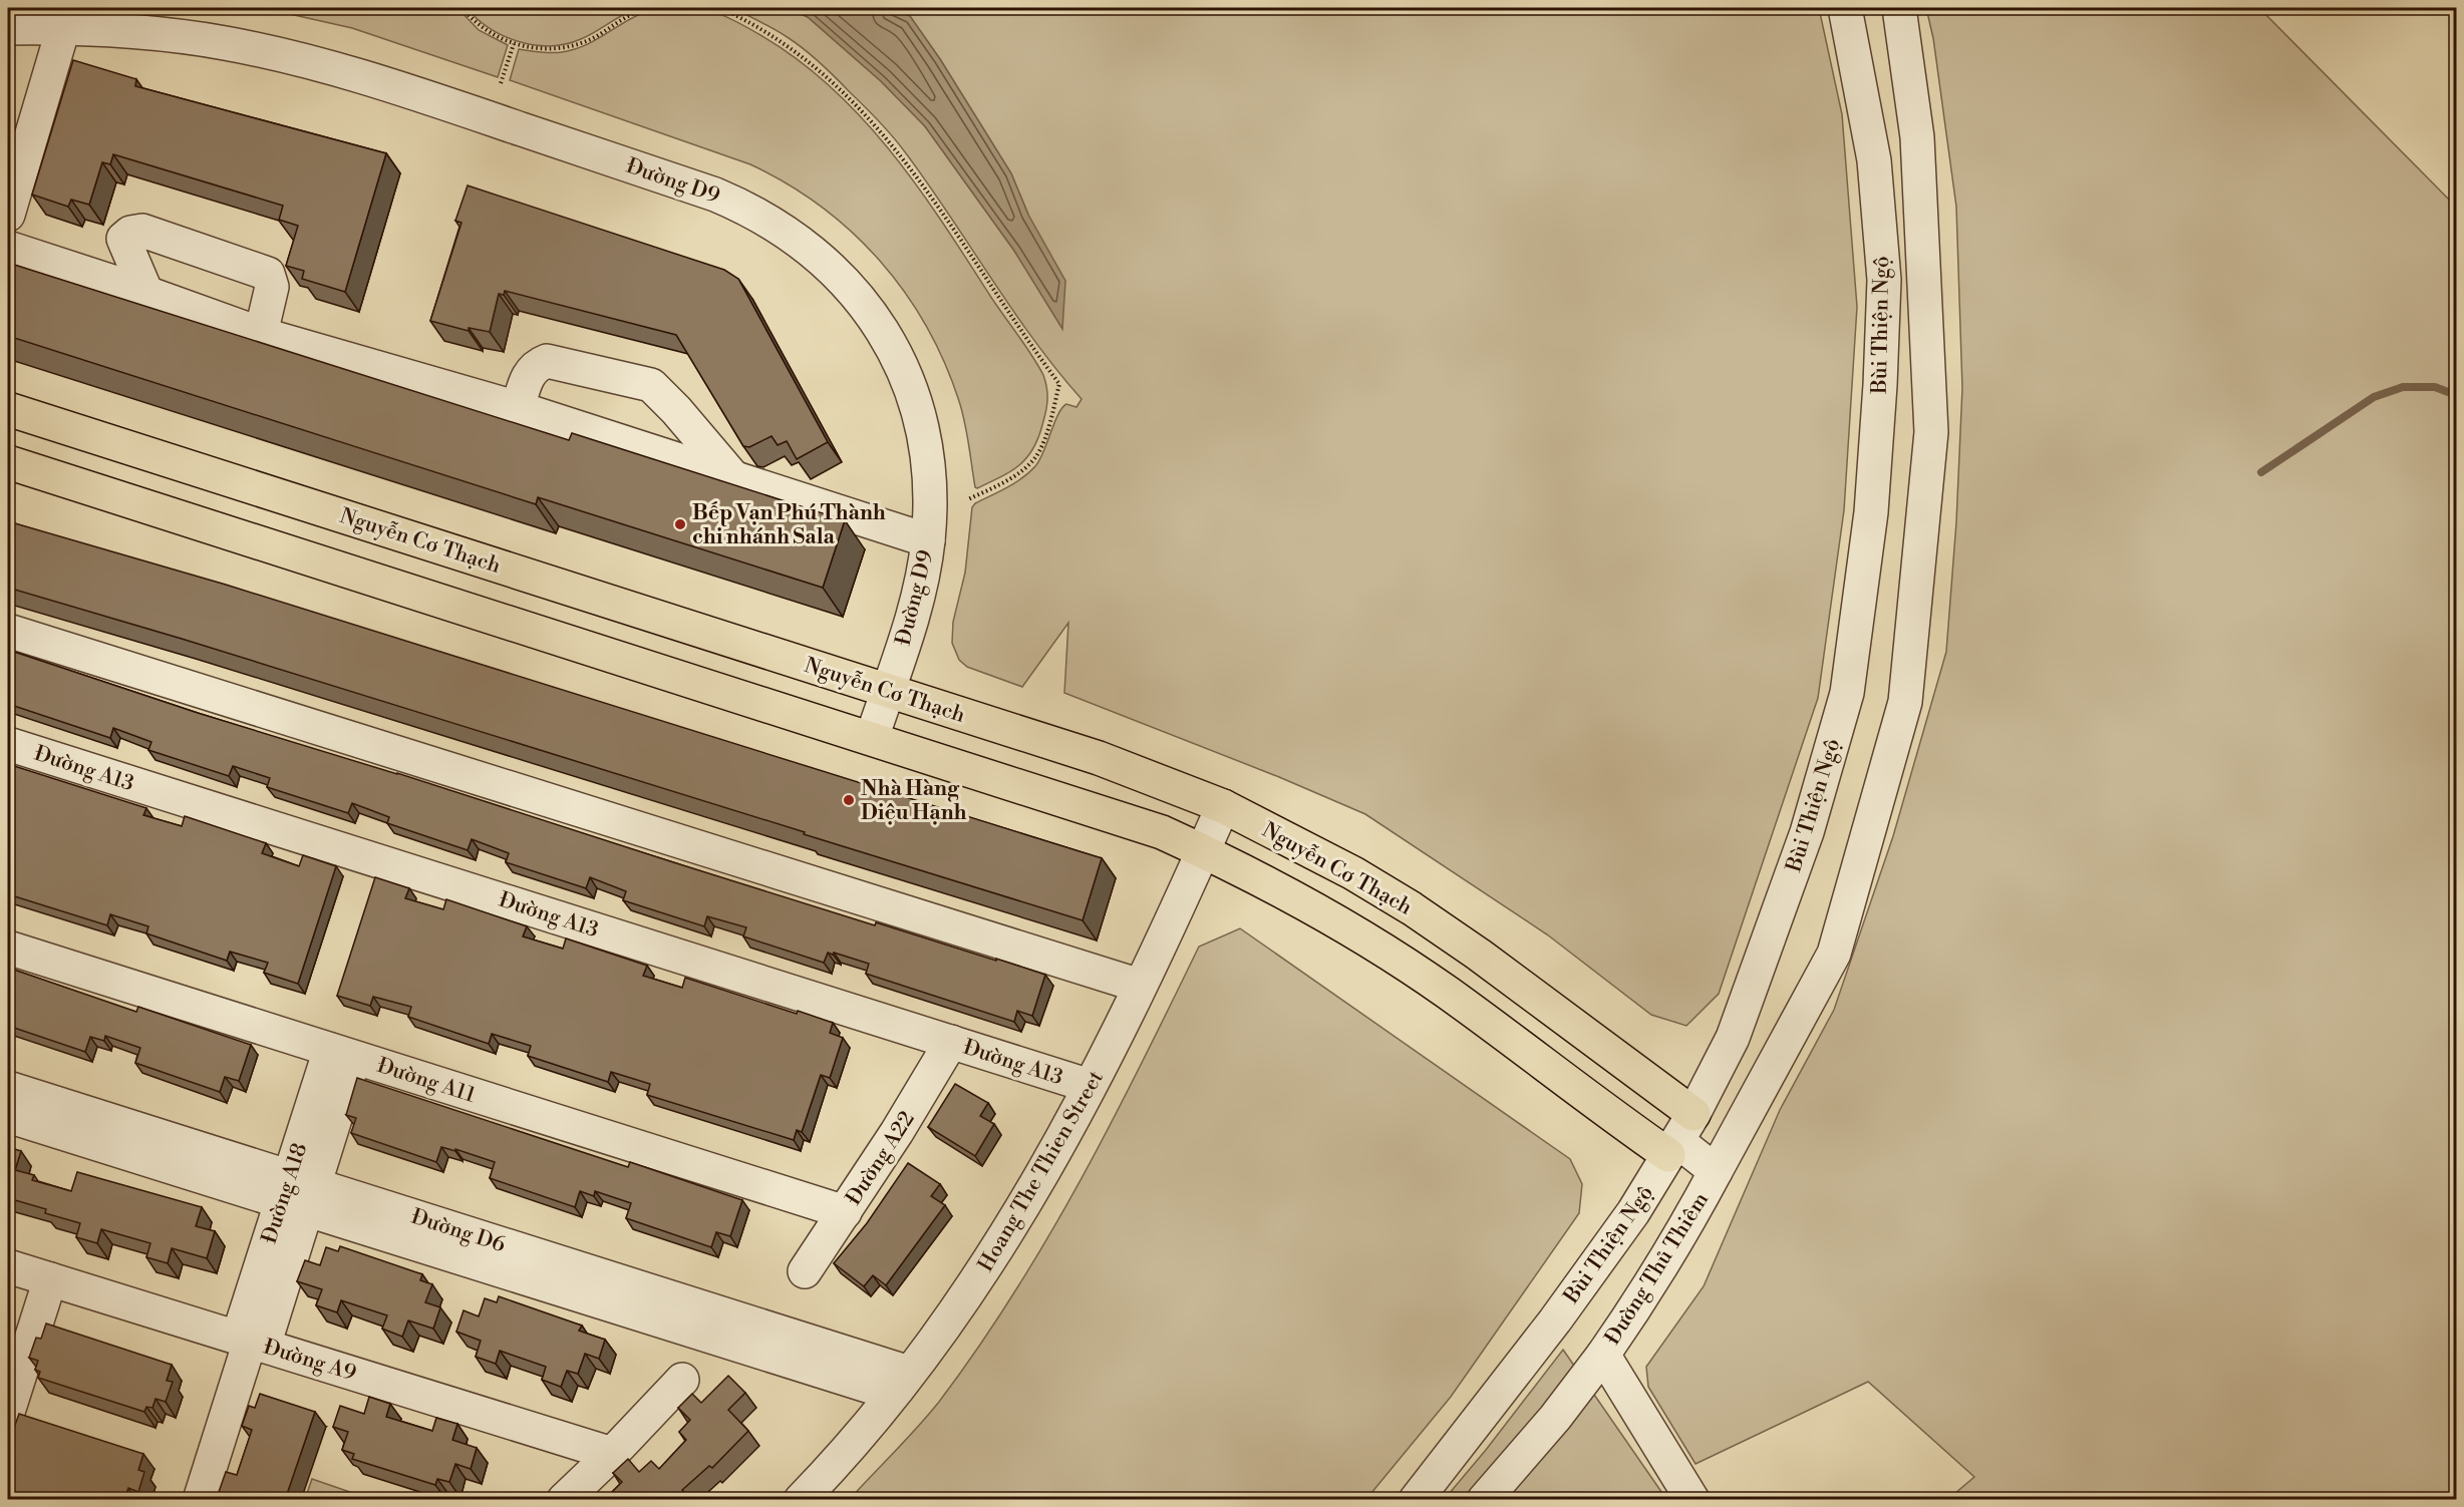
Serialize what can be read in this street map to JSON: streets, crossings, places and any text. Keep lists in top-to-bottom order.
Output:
{
  "streets": {
    "main road": ["Nguyễn Cơ Thạch"],
    "street": [
      "Đường D9",
      "Bùi Thiện Ngộ",
      "Đường A13",
      "Đường A11",
      "Đường A22",
      "Hoang The Thien Street",
      "Đường A18",
      "Đường D6",
      "Đường Thủ Thiêm",
      "Đường A9"
    ]
  },
  "crossings": [
    ["Đường D9", "Nguyễn Cơ Thạch"],
    ["Bùi Thiện Ngộ", "Nguyễn Cơ Thạch"],
    ["Bùi Thiện Ngộ", "Đường Thủ Thiêm"],
    ["Nguyễn Cơ Thạch", "Hoang The Thien Street"],
    ["Nguyễn Cơ Thạch", "Đường Thủ Thiêm"],
    ["Đường A13", "Đường A22"],
    ["Đường A13", "Hoang The Thien Street"],
    ["Đường A11", "Đường A22"],
    ["Đường A11", "Đường A18"],
    ["Hoang The Thien Street", "Đường D6"],
    ["Đường A18", "Đường D6"],
    ["Đường A18", "Đường A9"]
  ],
  "places": ["Bếp Vạn Phú Thành chi nhánh Sala", "Nhà Hàng Diệu Hạnh"]
}
